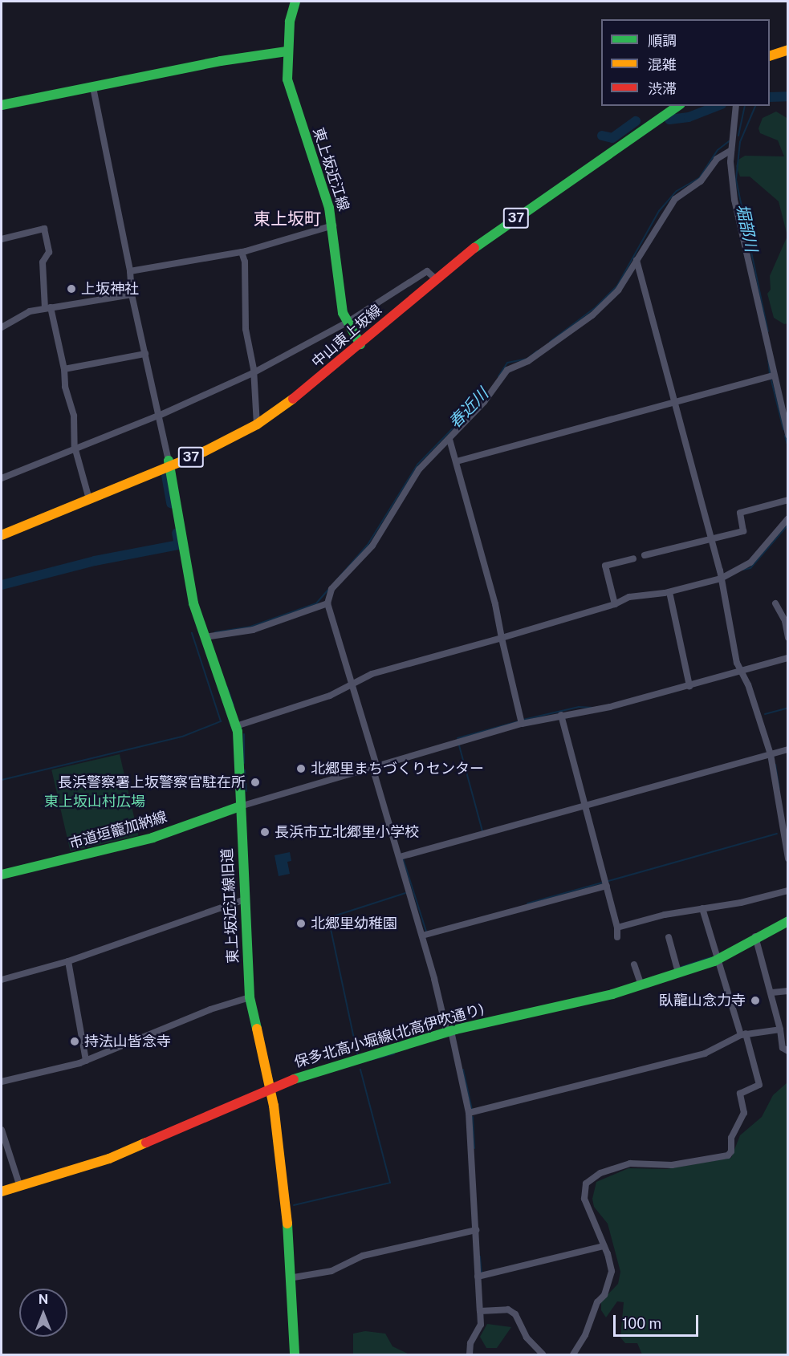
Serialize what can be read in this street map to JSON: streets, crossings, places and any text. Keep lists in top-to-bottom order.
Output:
{
  "streets": {
    "street": [
      "東上坂近江線",
      "37",
      "中山東上坂線",
      "市道垣籠加納線",
      "東上坂近江線旧道",
      "保多北高小堀線(北高伊吹通り)"
    ]
  },
  "crossings": [
    ["東上坂近江線", "中山東上坂線"],
    ["中山東上坂線", "東上坂近江線旧道"],
    ["市道垣籠加納線", "東上坂近江線旧道"],
    ["東上坂近江線旧道", "保多北高小堀線(北高伊吹通り)"]
  ],
  "districts": ["東上坂町"],
  "water": ["堀部川", "春近川"],
  "parks": ["東上坂山村広場"],
  "places": [
    "上坂神社",
    "北郷里まちづくりセンター",
    "長浜警察署上坂警察官駐在所",
    "長浜市立北郷里小学校",
    "北郷里幼稚園",
    "臥龍山念力寺",
    "持法山皆念寺"
  ],
  "legend": ["順調", "混雑", "渋滞"],
  "scale_bar": "100 m",
  "north": "top"
}
